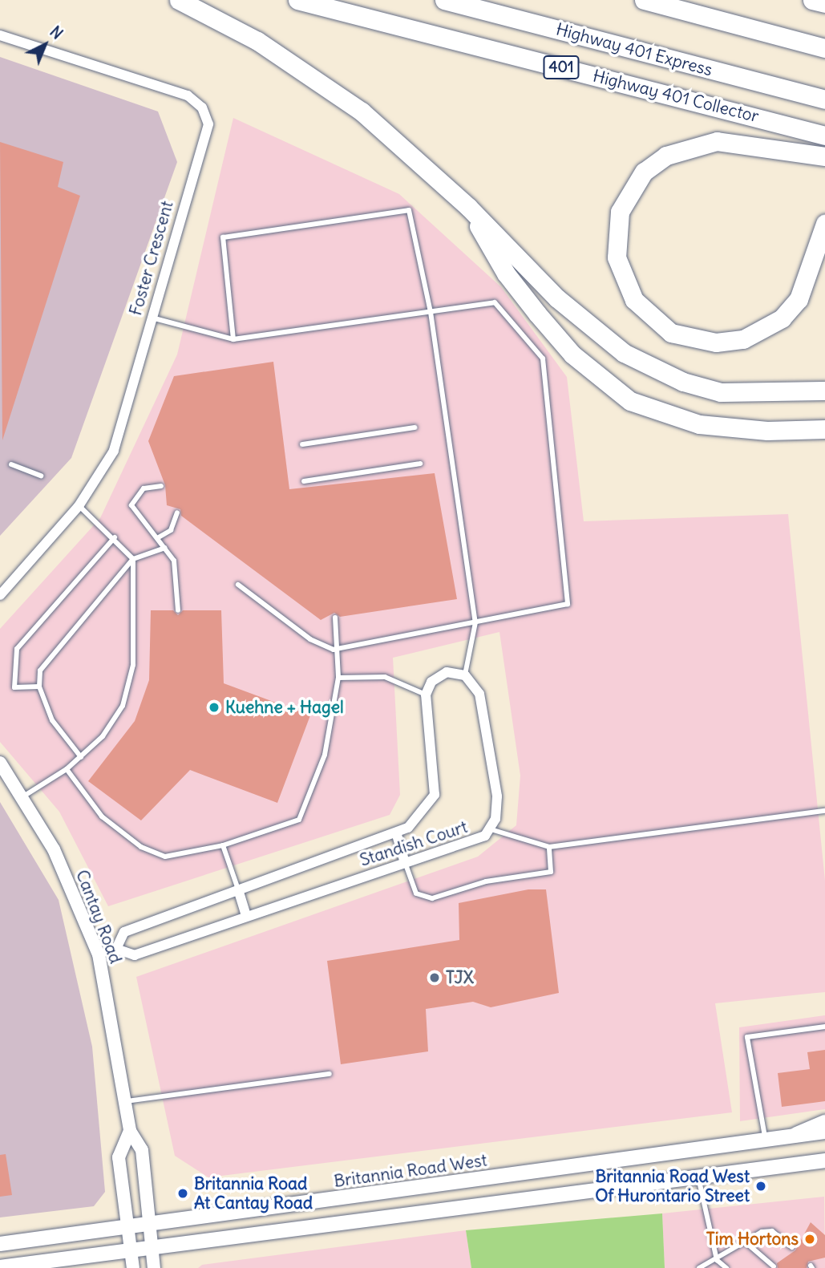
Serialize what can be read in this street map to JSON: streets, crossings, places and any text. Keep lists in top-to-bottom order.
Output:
{
  "streets": {
    "highway": ["Highway 401 Express", "401", "Highway 401 Collector"],
    "main road": ["Britannia Road West"],
    "street": ["Foster Crescent", "Standish Court", "Cantay Road"]
  },
  "crossings": [
    ["Standish Court", "Cantay Road"],
    ["Cantay Road", "Britannia Road West"]
  ],
  "places": [
    "Kuehne + Hagel",
    "TJX",
    "Britannia Road West Of Hurontario Street",
    "Britannia Road At Cantay Road",
    "Tim Hortons"
  ],
  "north": "top right"
}
